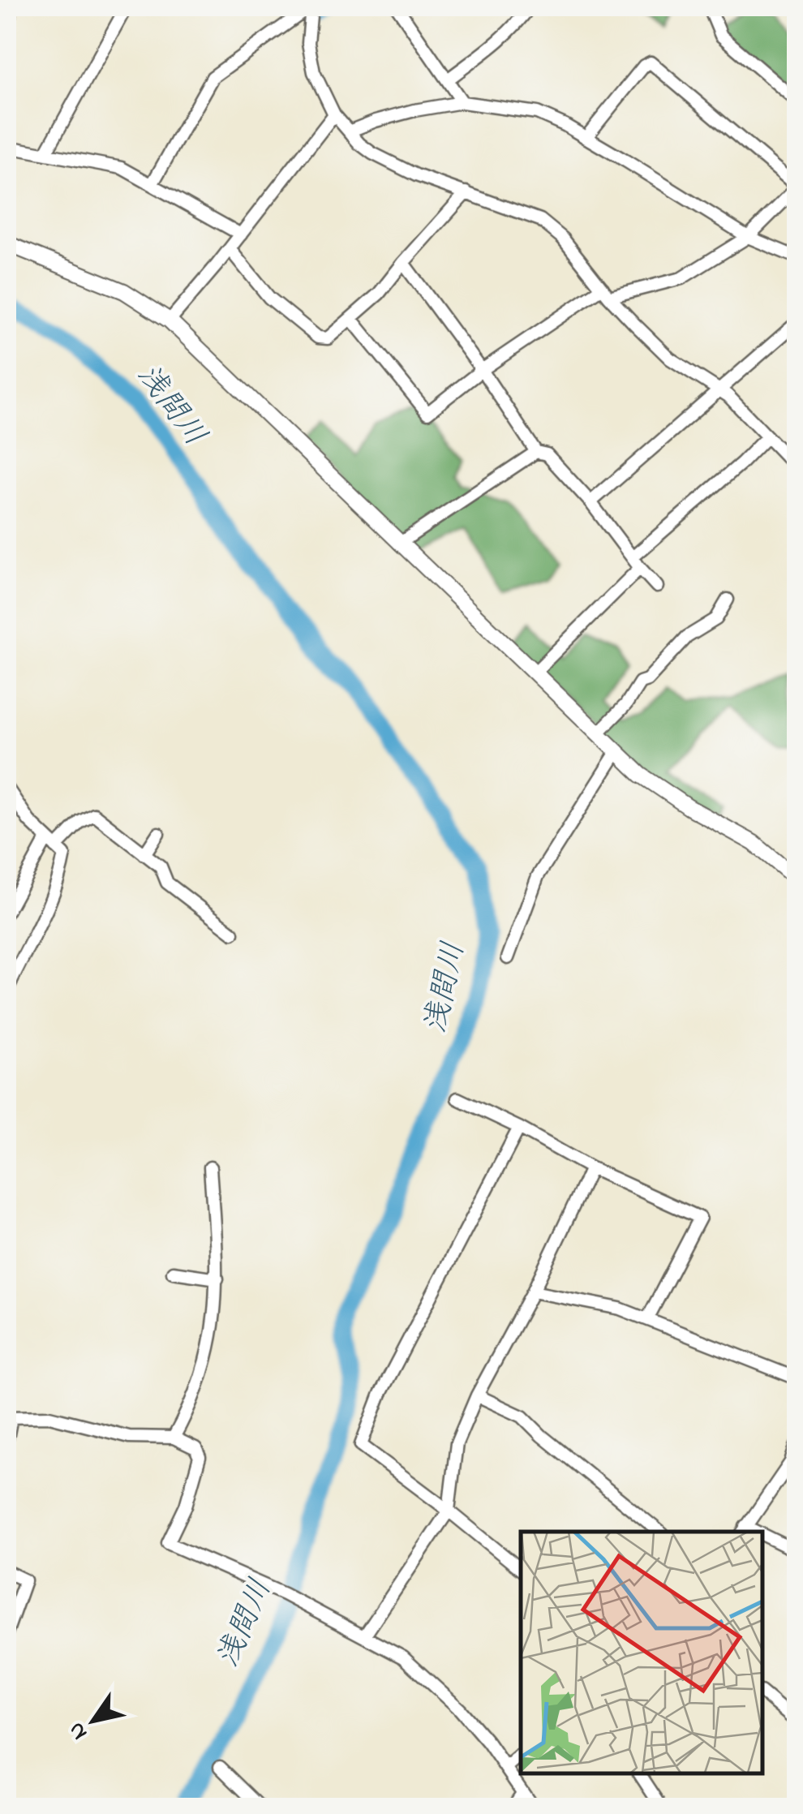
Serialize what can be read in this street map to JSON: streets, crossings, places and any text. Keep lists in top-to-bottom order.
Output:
{
  "water": ["浅間川"],
  "north": "bottom left"
}
